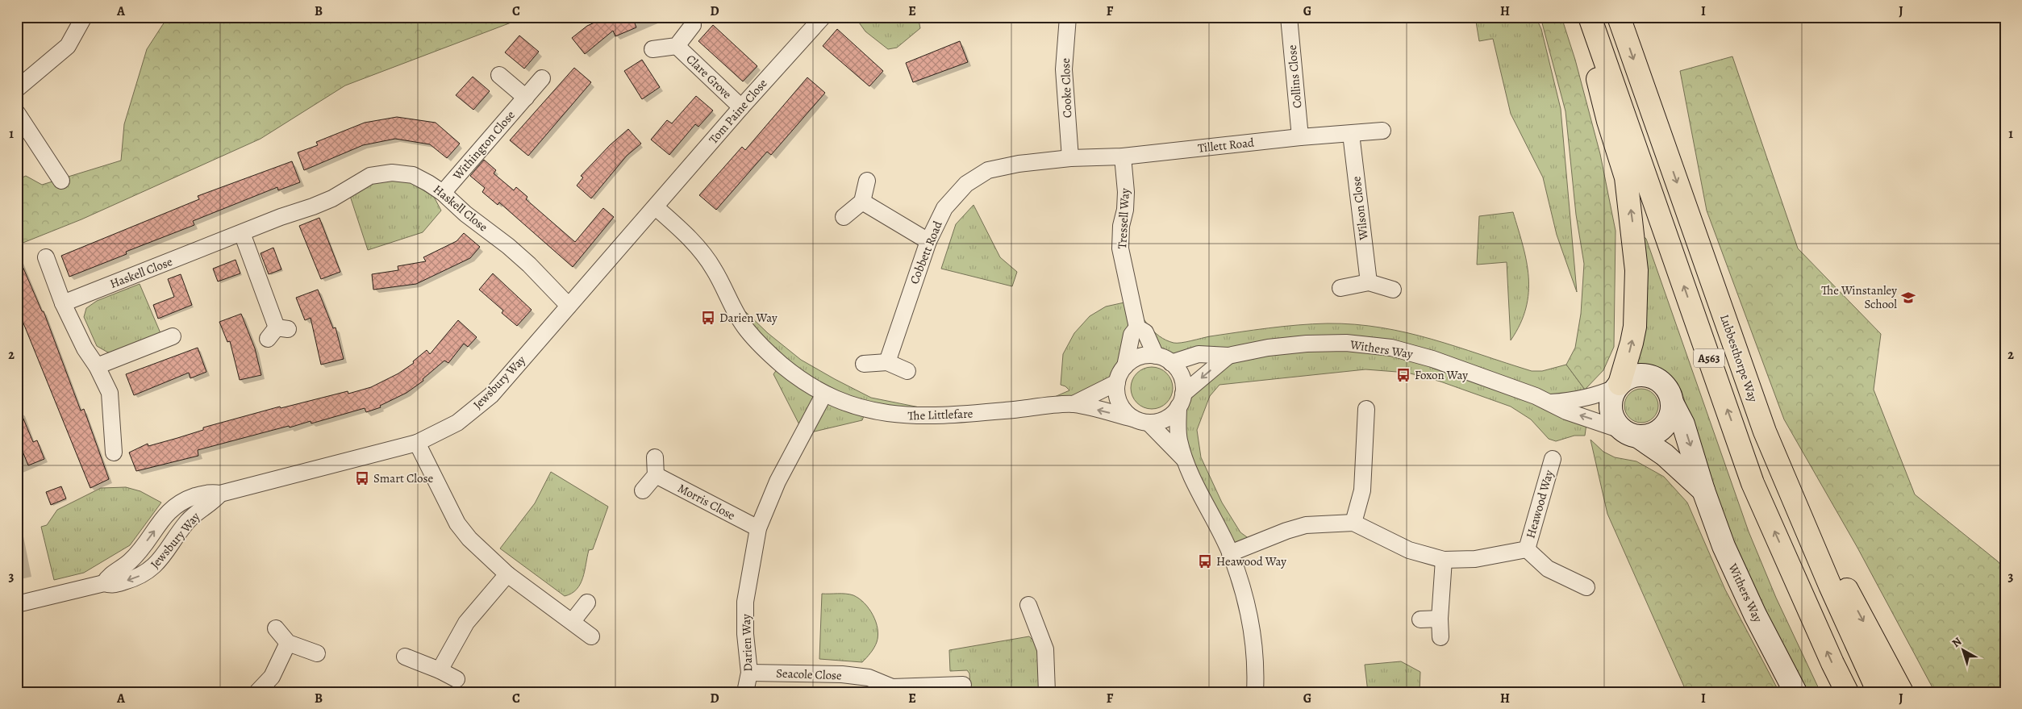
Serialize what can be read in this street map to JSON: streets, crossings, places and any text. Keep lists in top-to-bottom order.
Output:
{
  "streets": {
    "highway": ["A563", "Lubbesthorpe Way"],
    "street": [
      "Clare Grove",
      "Collins Close",
      "Cooke Close",
      "Tom Paine Close",
      "Withington Close",
      "Tillett Road",
      "Haskell Close",
      "Wilson Close",
      "Tressell Way",
      "Cobbett Road",
      "Withers Way",
      "Jewsbury Way",
      "The Littlefare",
      "Morris Close",
      "Heawood Way",
      "Darien Way",
      "Seacole Close"
    ]
  },
  "crossings": [
    ["Clare Grove", "Tom Paine Close"],
    ["Collins Close", "Tillett Road"],
    ["Cooke Close", "Tillett Road"],
    ["Cooke Close", "Cobbett Road"],
    ["Tom Paine Close", "Jewsbury Way"],
    ["Tom Paine Close", "The Littlefare"],
    ["Withington Close", "Haskell Close"],
    ["Tillett Road", "Wilson Close"],
    ["Tillett Road", "Tressell Way"],
    ["Tillett Road", "Cobbett Road"],
    ["Haskell Close", "Jewsbury Way"],
    ["Tressell Way", "Withers Way"],
    ["Tressell Way", "The Littlefare"],
    ["Withers Way", "The Littlefare"],
    ["Jewsbury Way", "The Littlefare"],
    ["The Littlefare", "Darien Way"],
    ["Morris Close", "Darien Way"],
    ["Darien Way", "Seacole Close"]
  ],
  "places": {
    "school or university": ["The Winstanley School"],
    "bus stop": [
      "Darien Way",
      "Foxon Way",
      "Smart Close",
      "Heawood Way"
    ]
  },
  "north": "top left",
  "grid": {
    "columns": [
      "A",
      "B",
      "C",
      "D",
      "E",
      "F",
      "G",
      "H",
      "I",
      "J"
    ],
    "rows": ["1", "2", "3"]
  }
}
